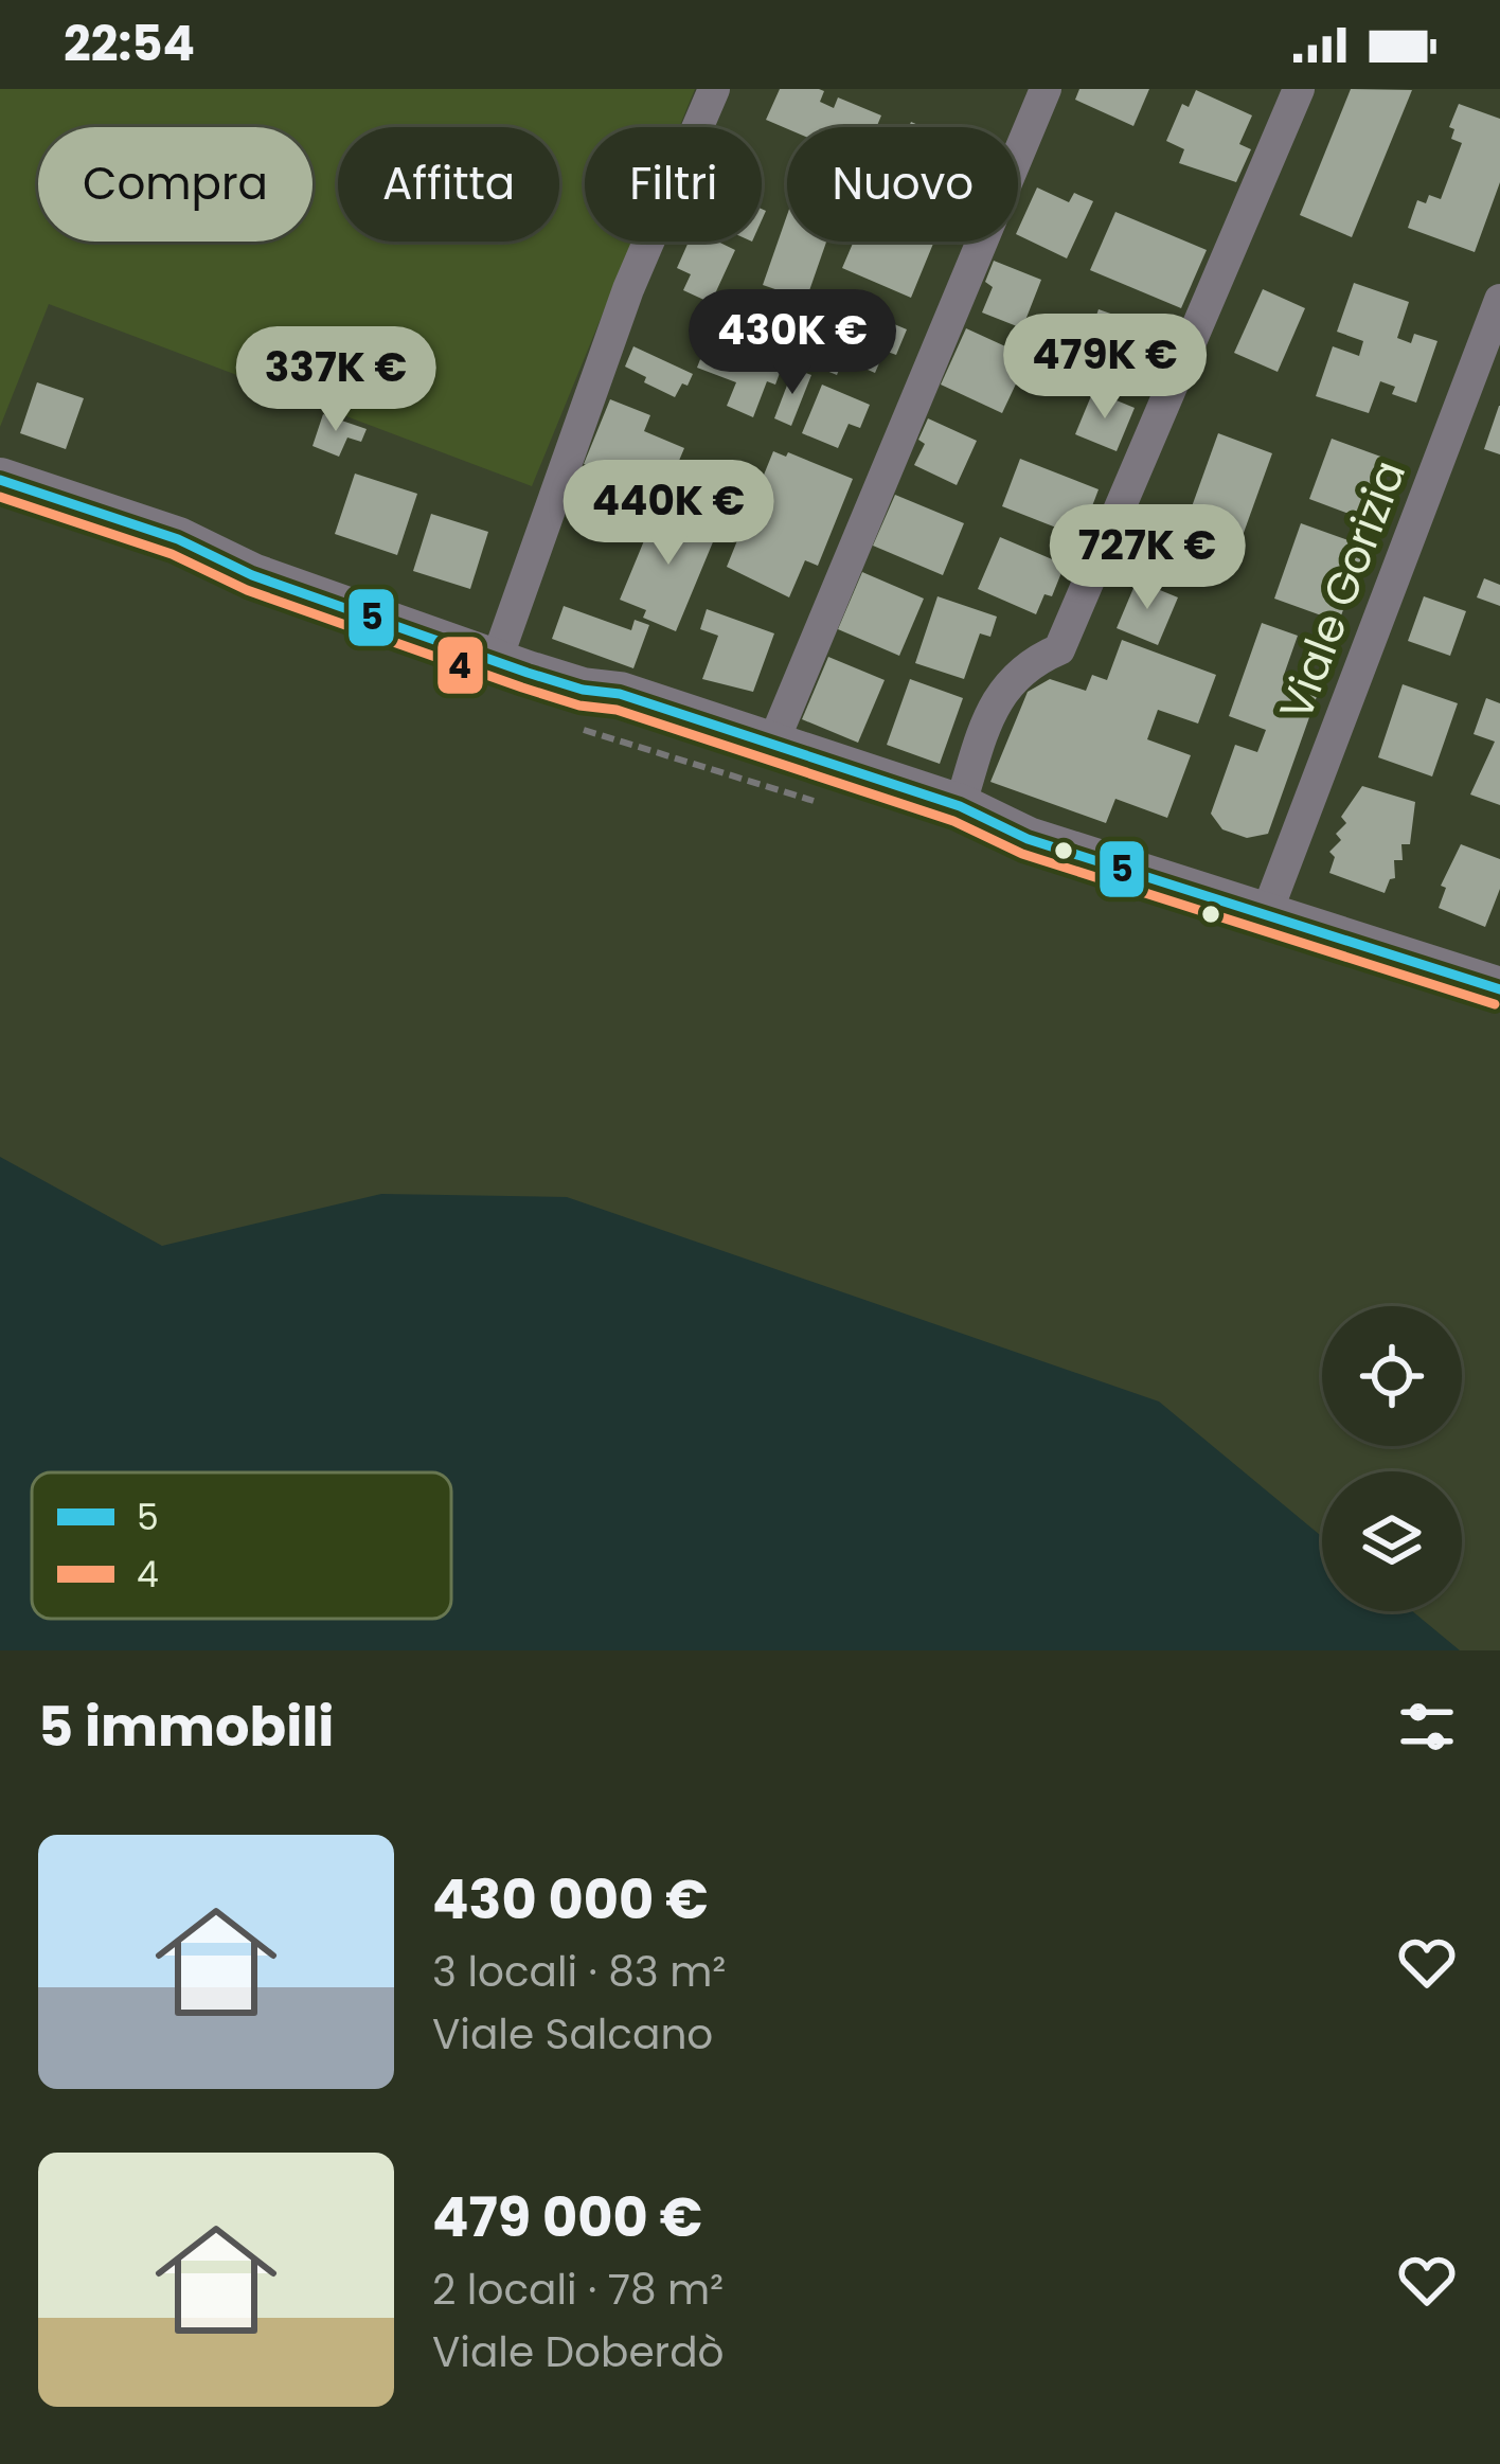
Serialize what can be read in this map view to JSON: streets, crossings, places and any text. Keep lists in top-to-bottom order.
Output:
{
  "streets": {
    "street": ["Viale Gorizia"]
  },
  "lines": ["transit line 5", "transit line 4"],
  "legend": ["5", "4"],
  "page": {
    "status": "22:54",
    "chip": [
      "Compra",
      "Affitta",
      "Filtri",
      "Nuovo"
    ],
    "price": [
      "430K €",
      "479K €",
      "337K €",
      "440K €",
      "727K €"
    ],
    "heading": "5 immobili",
    "list": [
      {
        "name": "430 000 €",
        "note": "3 locali · 83 m² · Viale Salcano"
      },
      {
        "name": "479 000 €",
        "note": "2 locali · 78 m² · Viale Doberdò"
      }
    ]
  }
}
